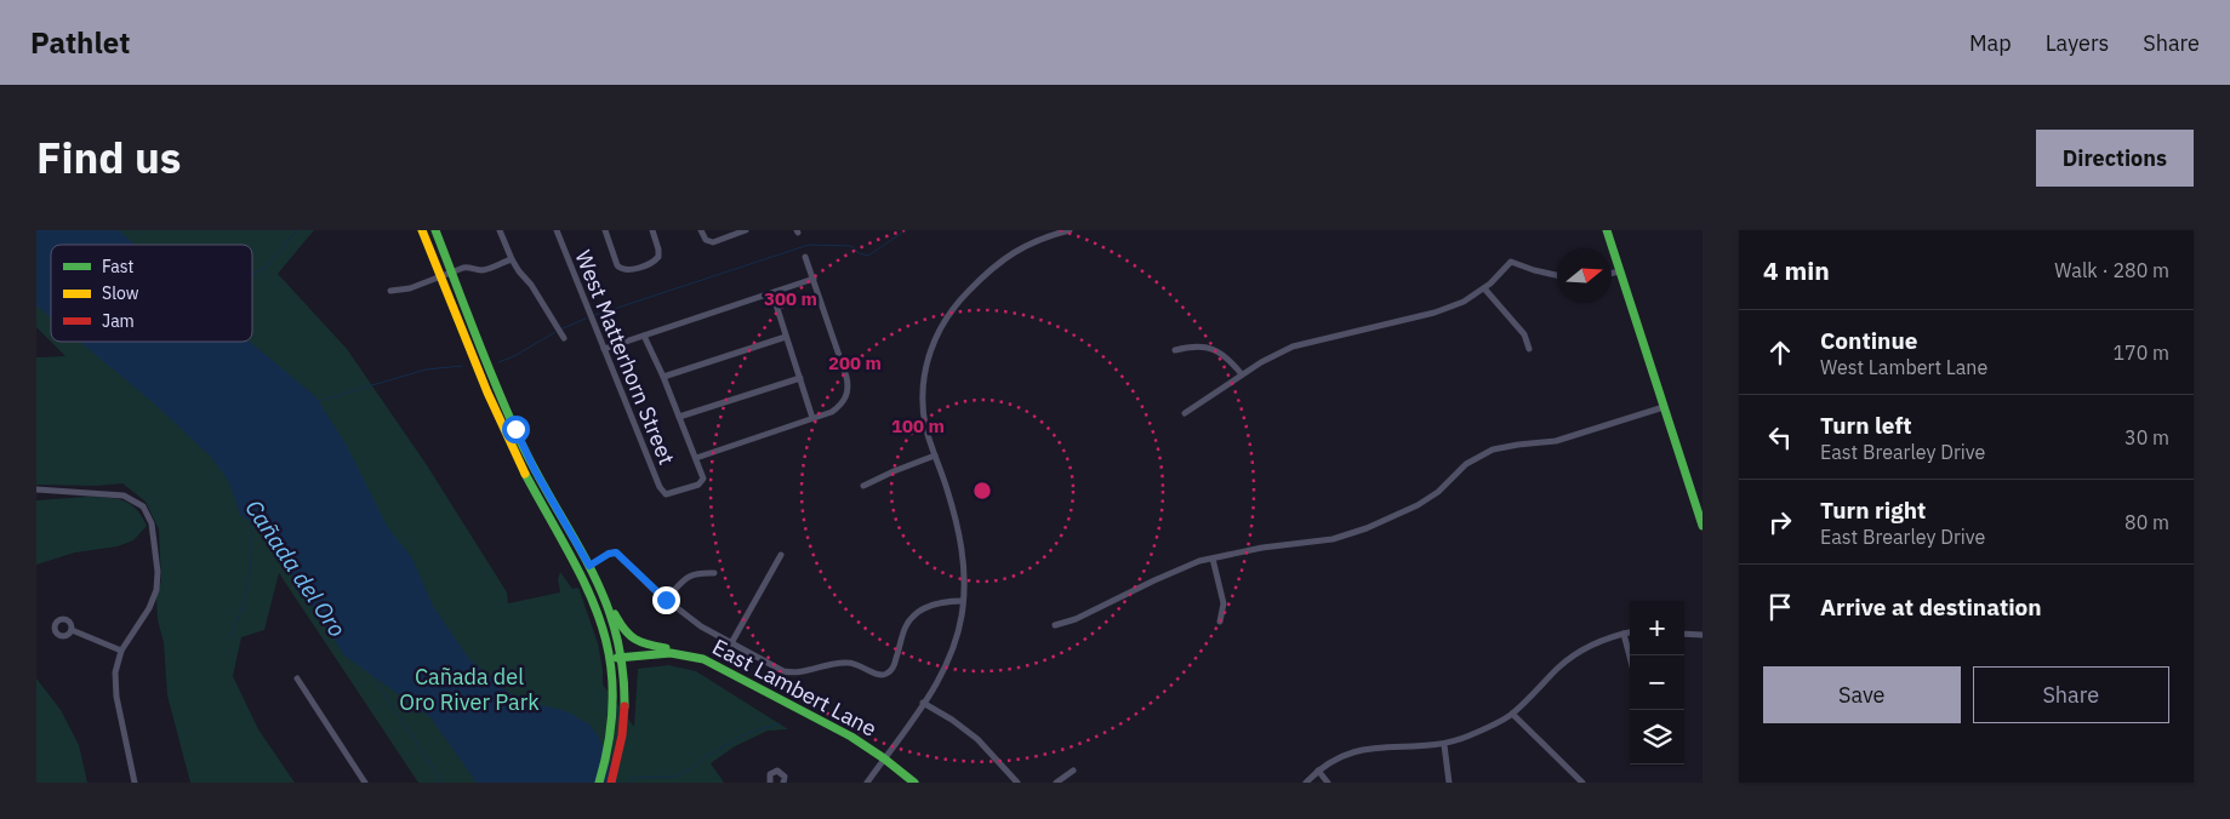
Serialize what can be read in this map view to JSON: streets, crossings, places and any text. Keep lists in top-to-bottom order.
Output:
{
  "streets": {
    "main road": ["East Lambert Lane"],
    "street": ["West Matterhorn Street"]
  },
  "water": ["Cañada del Oro"],
  "parks": ["Cañada del Oro River Park"],
  "legend": ["Fast", "Slow", "Jam"],
  "north": "right",
  "page": {
    "header": "Pathlet",
    "nav": ["Map", "Layers", "Share"],
    "title": "Find us",
    "buttons": [
      "Directions",
      ["Save", "Share"]
    ],
    "heading": ["4 min", "Walk · 280 m"],
    "list": [
      ["Continue", "West Lambert Lane", "170 m"],
      ["Turn left", "East Brearley Drive", "30 m"],
      ["Turn right", "East Brearley Drive", "80 m"],
      "Arrive at destination"
    ],
    "map_buttons": ["+", "−"]
  },
  "rings": ["300 m", "200 m", "100 m"]
}
